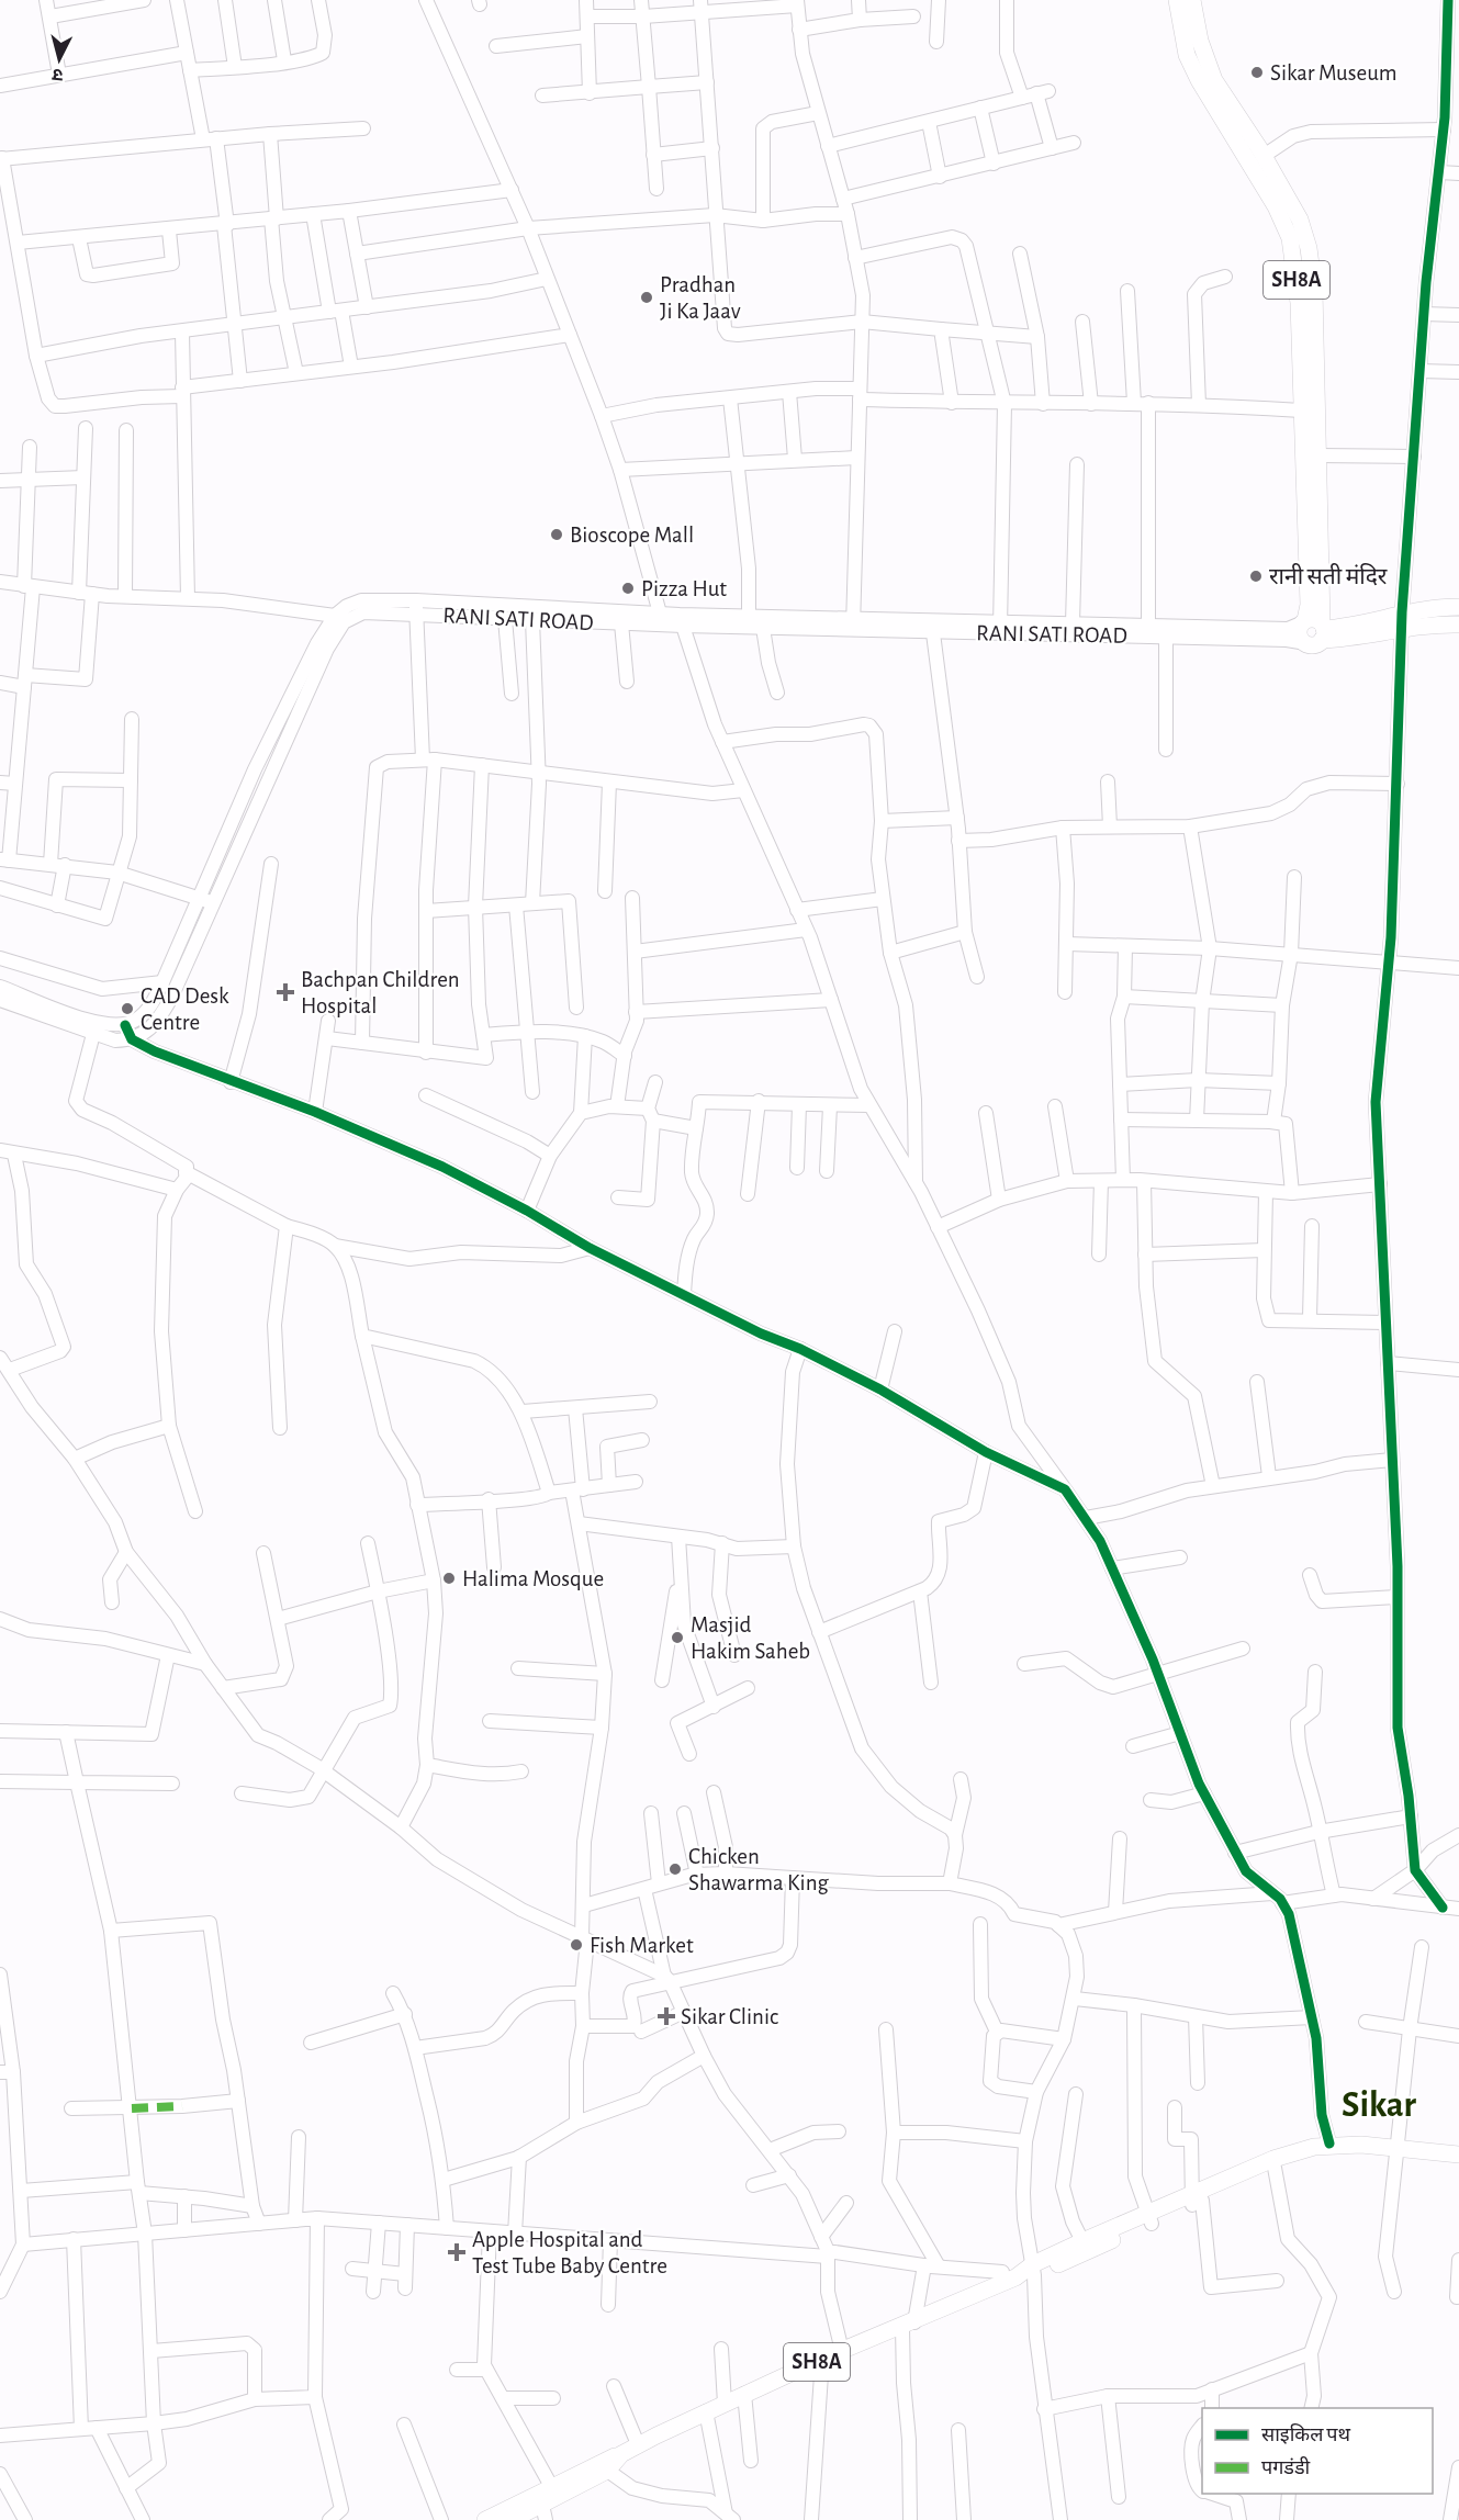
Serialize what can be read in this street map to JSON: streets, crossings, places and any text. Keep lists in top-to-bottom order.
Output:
{
  "streets": {
    "main road": ["SH8A"],
    "street": ["RANI SATI ROAD"]
  },
  "crossings": [
    ["SH8A", "RANI SATI ROAD"]
  ],
  "districts": ["Sikar"],
  "places": {
    "other": [
      "Sikar Museum",
      "Pradhan Ji Ka Jaav",
      "Bioscope Mall",
      "रानी सती मंदिर",
      "Pizza Hut",
      "CAD Desk Centre",
      "Halima Mosque",
      "Masjid Hakim Saheb",
      "Chicken Shawarma King",
      "Fish Market"
    ],
    "health": ["Bachpan Children Hospital", "Sikar Clinic", "Apple Hospital and Test Tube Baby Centre"]
  },
  "legend": ["साइकिल पथ", "पगडंडी"],
  "north": "bottom"
}
